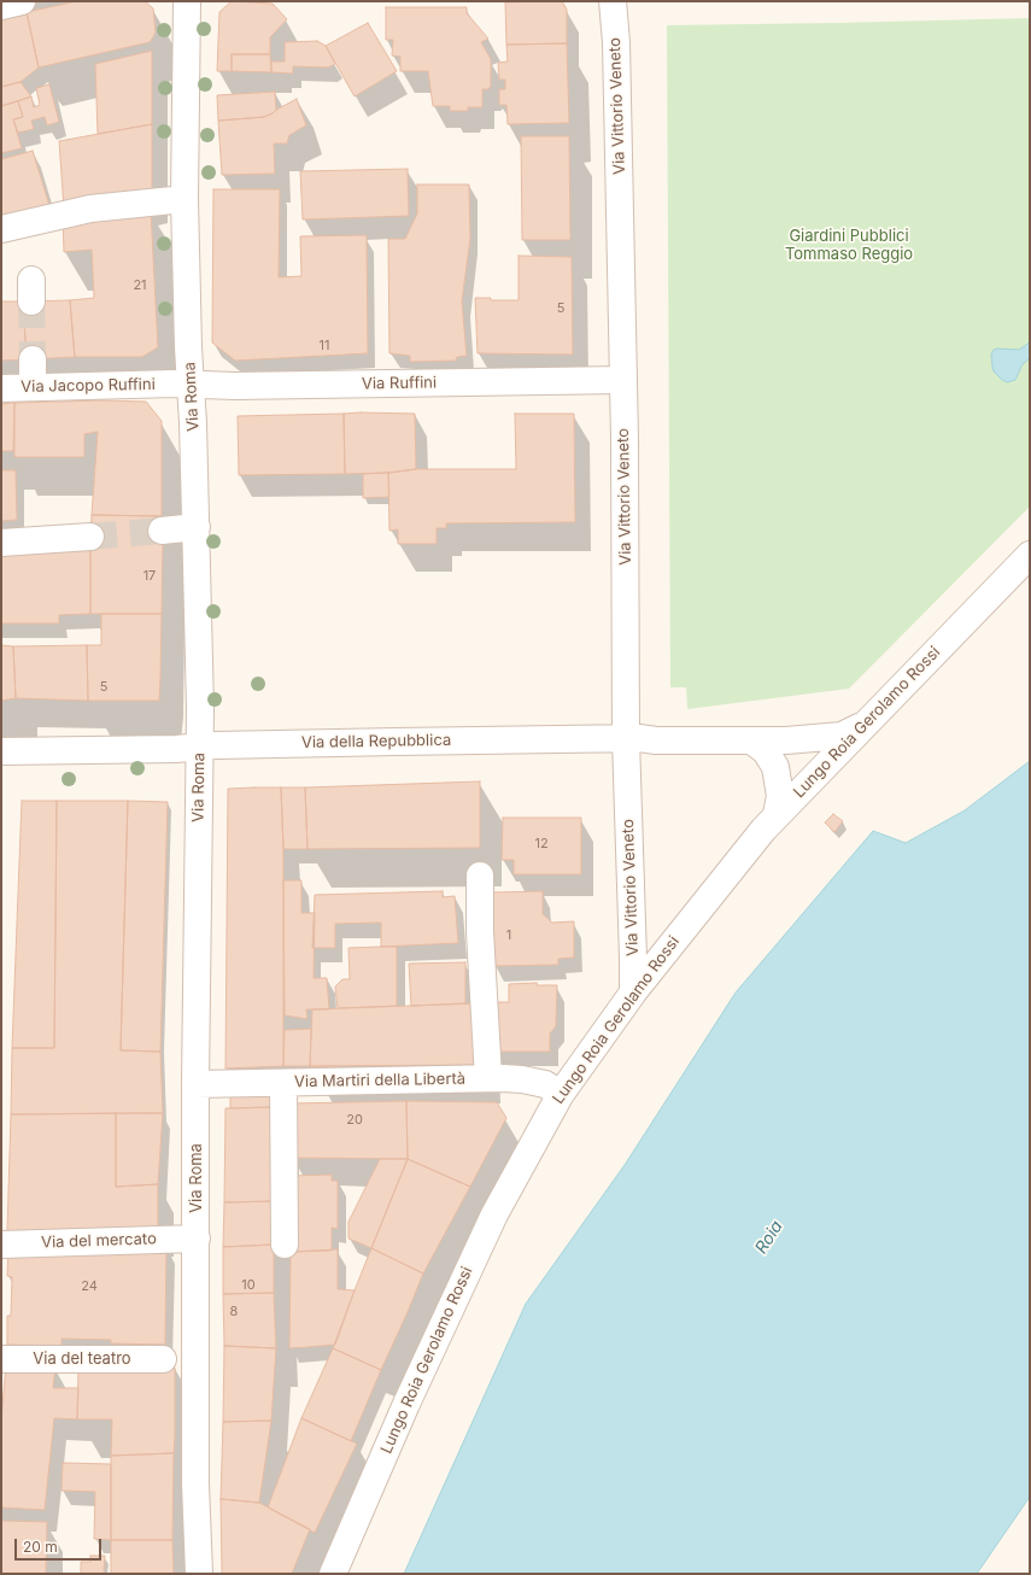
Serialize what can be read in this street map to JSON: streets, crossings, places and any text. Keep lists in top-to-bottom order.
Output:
{
  "streets": {
    "street": [
      "Via Vittorio Veneto",
      "Via Ruffini",
      "Via Jacopo Ruffini",
      "Via Roma",
      "Lungo Roia Gerolamo Rossi",
      "Via della Repubblica",
      "Via Martiri della Libertà",
      "Via del mercato",
      "Via del teatro"
    ]
  },
  "crossings": [
    ["Via Vittorio Veneto", "Via Ruffini"],
    ["Via Vittorio Veneto", "Lungo Roia Gerolamo Rossi"],
    ["Via Vittorio Veneto", "Via della Repubblica"],
    ["Via Ruffini", "Via Jacopo Ruffini"],
    ["Via Ruffini", "Via Roma"],
    ["Via Jacopo Ruffini", "Via Roma"],
    ["Via Roma", "Via della Repubblica"],
    ["Via Roma", "Via Martiri della Libertà"],
    ["Via Roma", "Via del mercato"],
    ["Lungo Roia Gerolamo Rossi", "Via della Repubblica"],
    ["Lungo Roia Gerolamo Rossi", "Via Martiri della Libertà"]
  ],
  "water": ["Roia"],
  "parks": ["Giardini Pubblici Tommaso Reggio"],
  "house_numbers": [
    "21",
    "5",
    "11",
    "17",
    "5",
    "12",
    "1",
    "20",
    "10",
    "24",
    "8"
  ],
  "scale_bar": "20 m"
}
